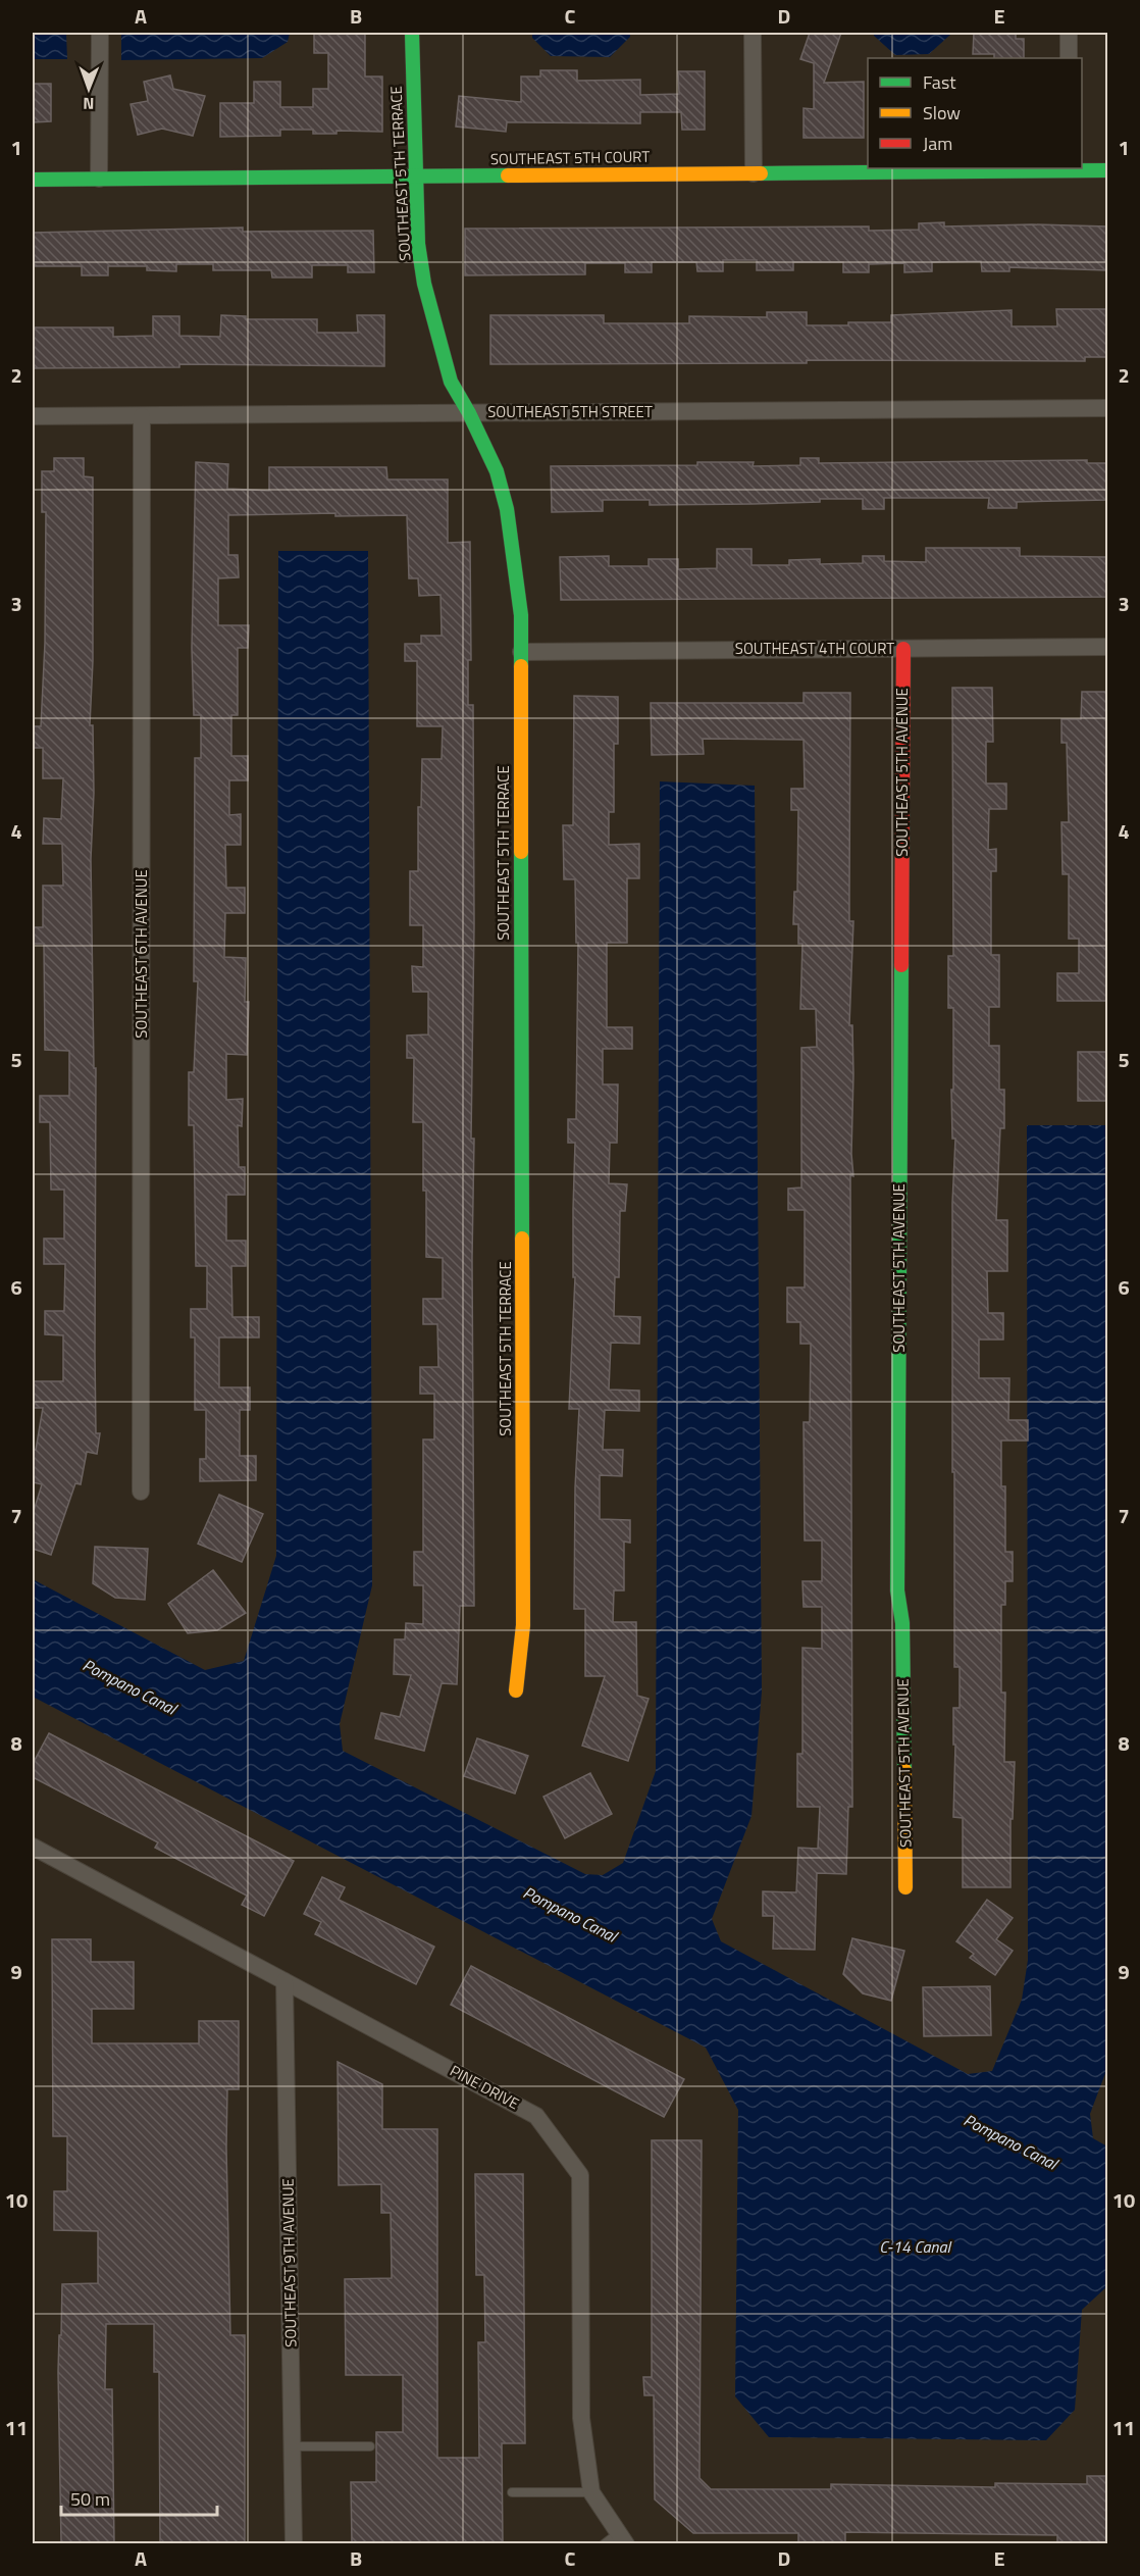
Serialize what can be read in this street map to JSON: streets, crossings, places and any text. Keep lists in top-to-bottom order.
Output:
{
  "streets": {
    "street": [
      "SOUTHEAST 5TH COURT",
      "SOUTHEAST 5TH TERRACE",
      "SOUTHEAST 5TH STREET",
      "SOUTHEAST 4TH COURT",
      "SOUTHEAST 5TH AVENUE",
      "SOUTHEAST 6TH AVENUE",
      "PINE DRIVE",
      "SOUTHEAST 9TH AVENUE"
    ]
  },
  "crossings": [
    ["SOUTHEAST 5TH COURT", "SOUTHEAST 5TH TERRACE"],
    ["SOUTHEAST 5TH TERRACE", "SOUTHEAST 5TH STREET"],
    ["SOUTHEAST 5TH TERRACE", "SOUTHEAST 4TH COURT"],
    ["SOUTHEAST 5TH STREET", "SOUTHEAST 6TH AVENUE"],
    ["SOUTHEAST 4TH COURT", "SOUTHEAST 5TH AVENUE"],
    ["PINE DRIVE", "SOUTHEAST 9TH AVENUE"]
  ],
  "water": ["Pompano Canal", "C-14 Canal"],
  "legend": ["Fast", "Slow", "Jam"],
  "scale_bar": "50 m",
  "north": "bottom",
  "grid": {
    "columns": [
      "A",
      "B",
      "C",
      "D",
      "E"
    ],
    "rows": [
      "1",
      "2",
      "3",
      "4",
      "5",
      "6",
      "7",
      "8",
      "9",
      "10",
      "11"
    ]
  }
}
